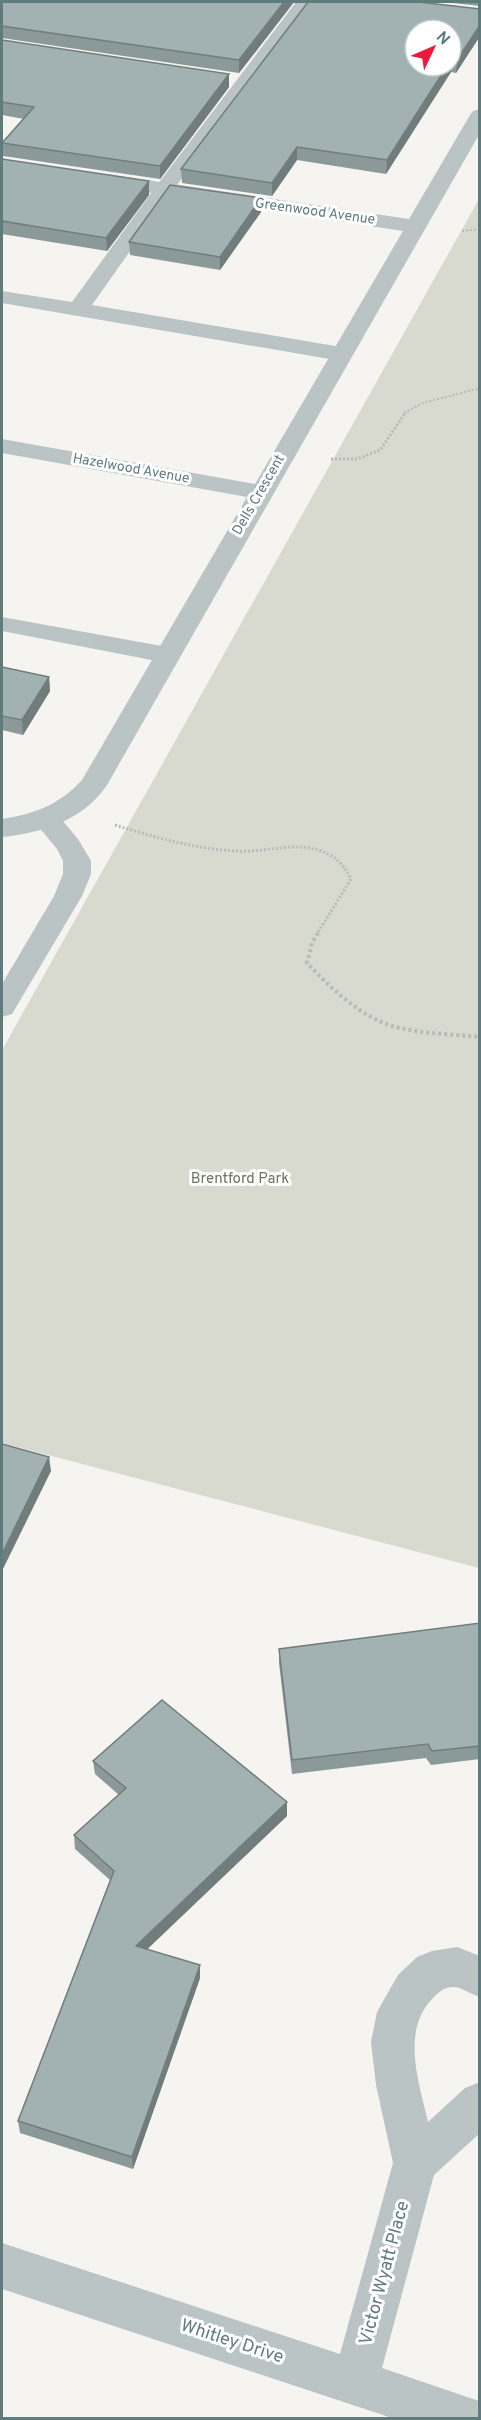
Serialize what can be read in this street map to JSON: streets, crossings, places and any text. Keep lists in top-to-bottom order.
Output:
{
  "streets": {
    "street": [
      "Greenwood Avenue",
      "Hazelwood Avenue",
      "Dells Crescent",
      "Victor Wyatt Place",
      "Whitley Drive"
    ]
  },
  "crossings": [
    ["Greenwood Avenue", "Dells Crescent"],
    ["Hazelwood Avenue", "Dells Crescent"],
    ["Victor Wyatt Place", "Whitley Drive"]
  ],
  "parks": ["Brentford Park"],
  "north": "top right"
}
